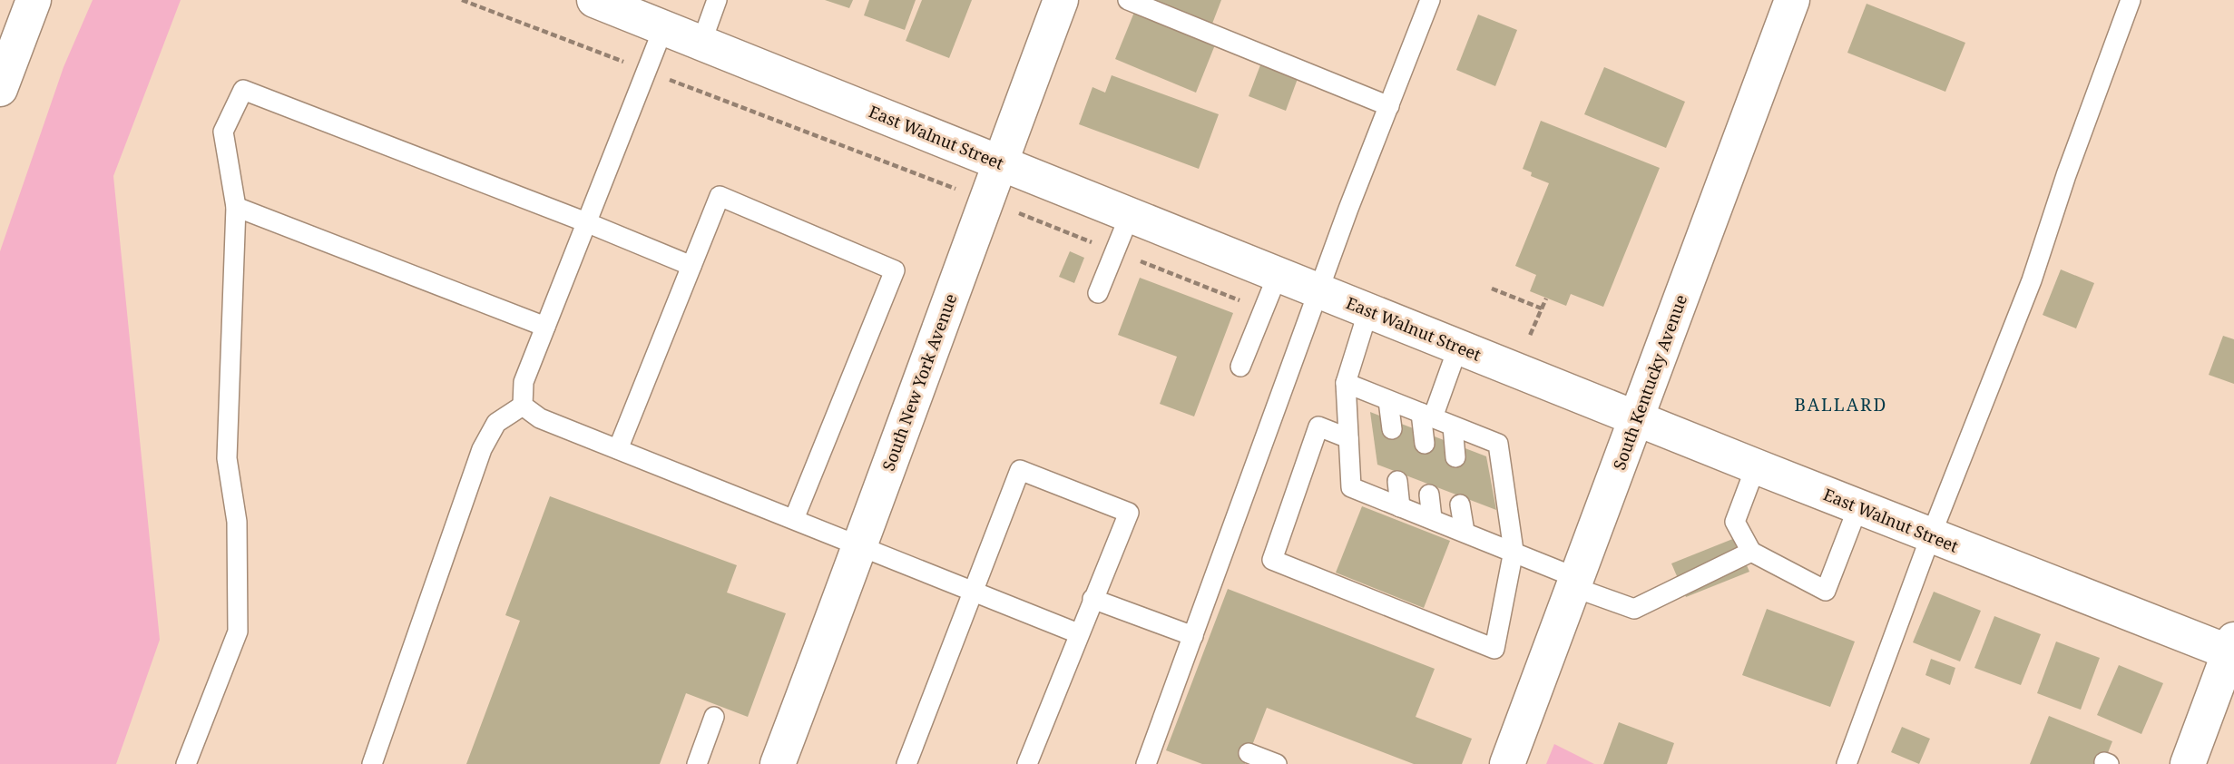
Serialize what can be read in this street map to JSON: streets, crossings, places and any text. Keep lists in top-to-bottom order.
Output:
{
  "streets": {
    "main road": ["East Walnut Street", "South New York Avenue", "South Kentucky Avenue"]
  },
  "crossings": [
    ["East Walnut Street", "South New York Avenue"],
    ["East Walnut Street", "South Kentucky Avenue"]
  ],
  "districts": ["BALLARD"]
}
